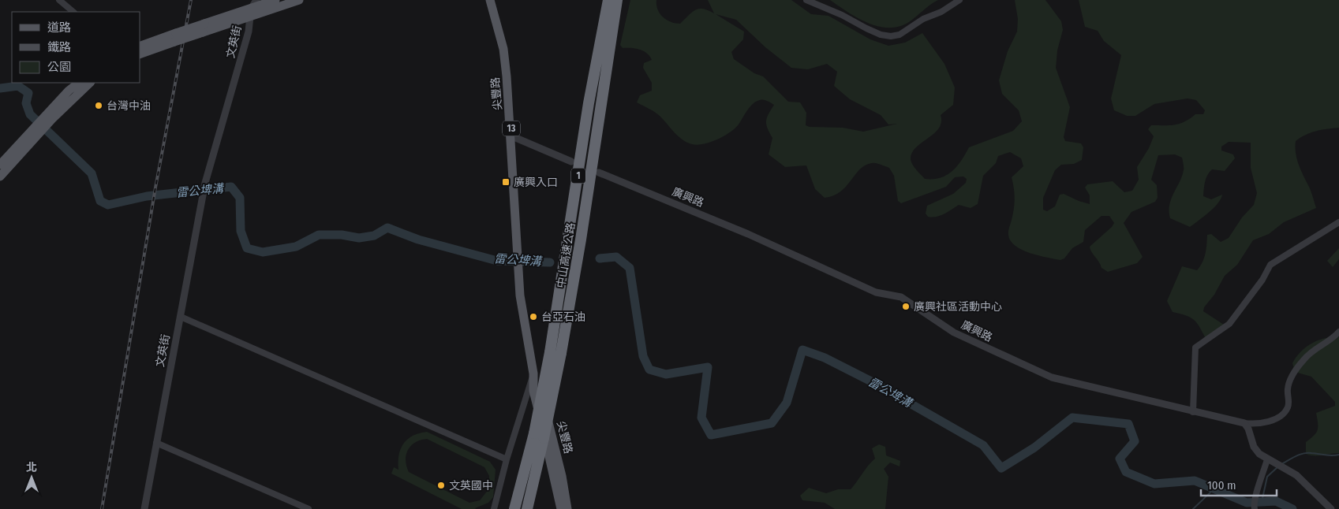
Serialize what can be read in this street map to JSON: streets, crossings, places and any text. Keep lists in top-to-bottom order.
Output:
{
  "streets": {
    "highway": ["1", "中山高速公路"],
    "main road": ["尖豐路", "13"],
    "street": ["文英街", "廣興路"]
  },
  "water": ["雷公埤溝"],
  "places": {
    "other": [
      "台灣中油",
      "廣興社區活動中心",
      "台亞石油",
      "文英國中"
    ],
    "transit": ["廣興入口"]
  },
  "legend": ["道路", "鐵路", "公園"],
  "scale_bar": "100 m",
  "north": "top"
}
